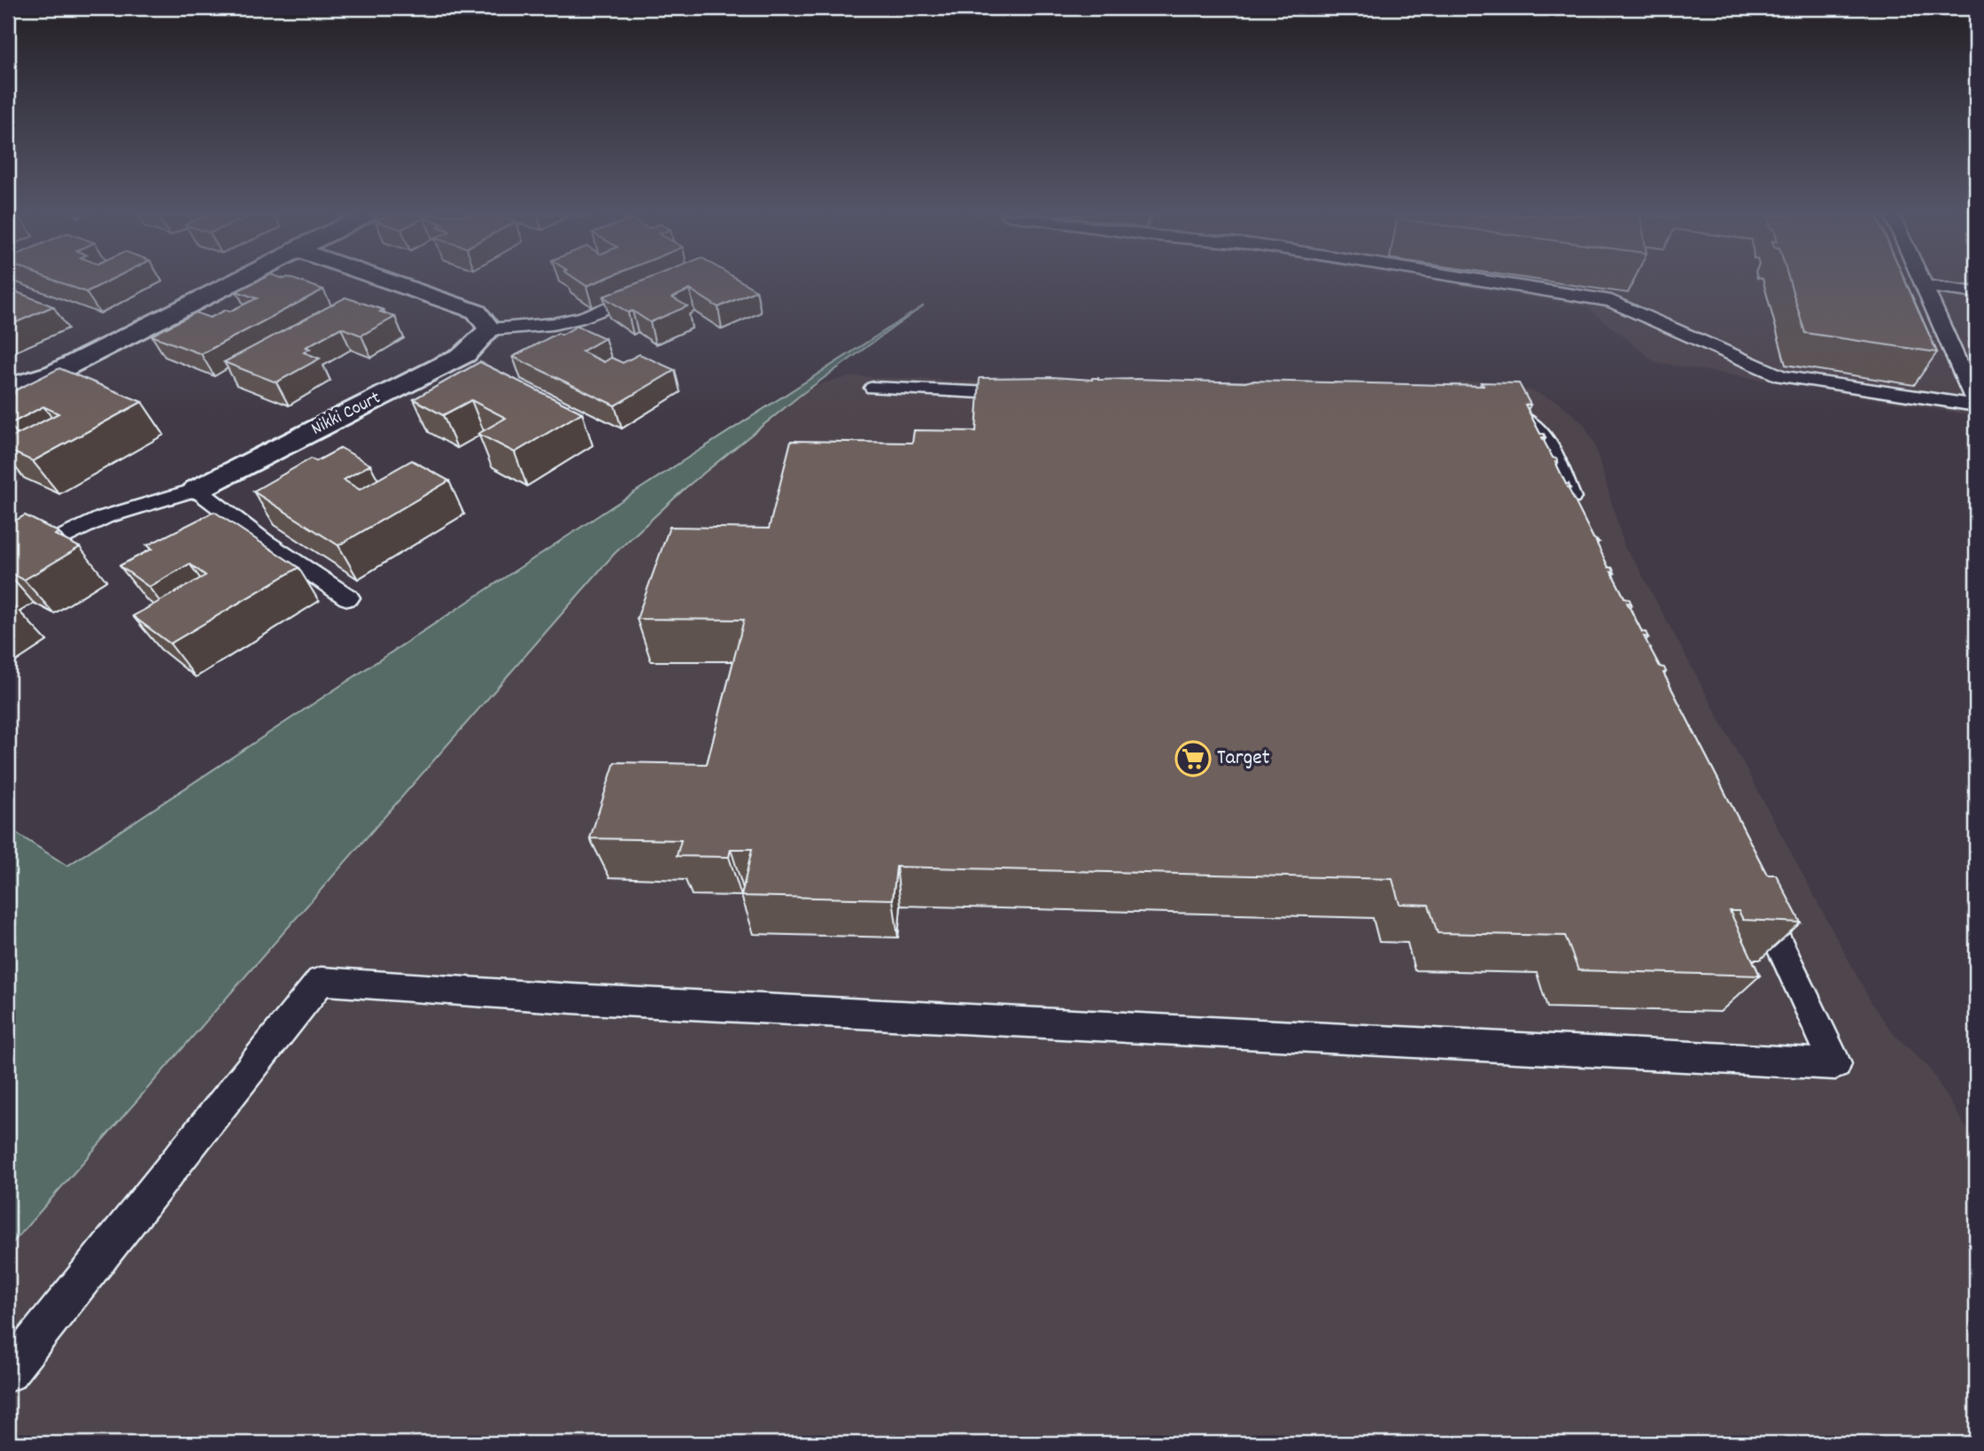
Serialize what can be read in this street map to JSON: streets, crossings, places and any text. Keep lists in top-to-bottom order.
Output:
{
  "streets": {
    "street": ["Nikki Court"]
  },
  "places": {
    "supermarket": ["Target"]
  }
}
